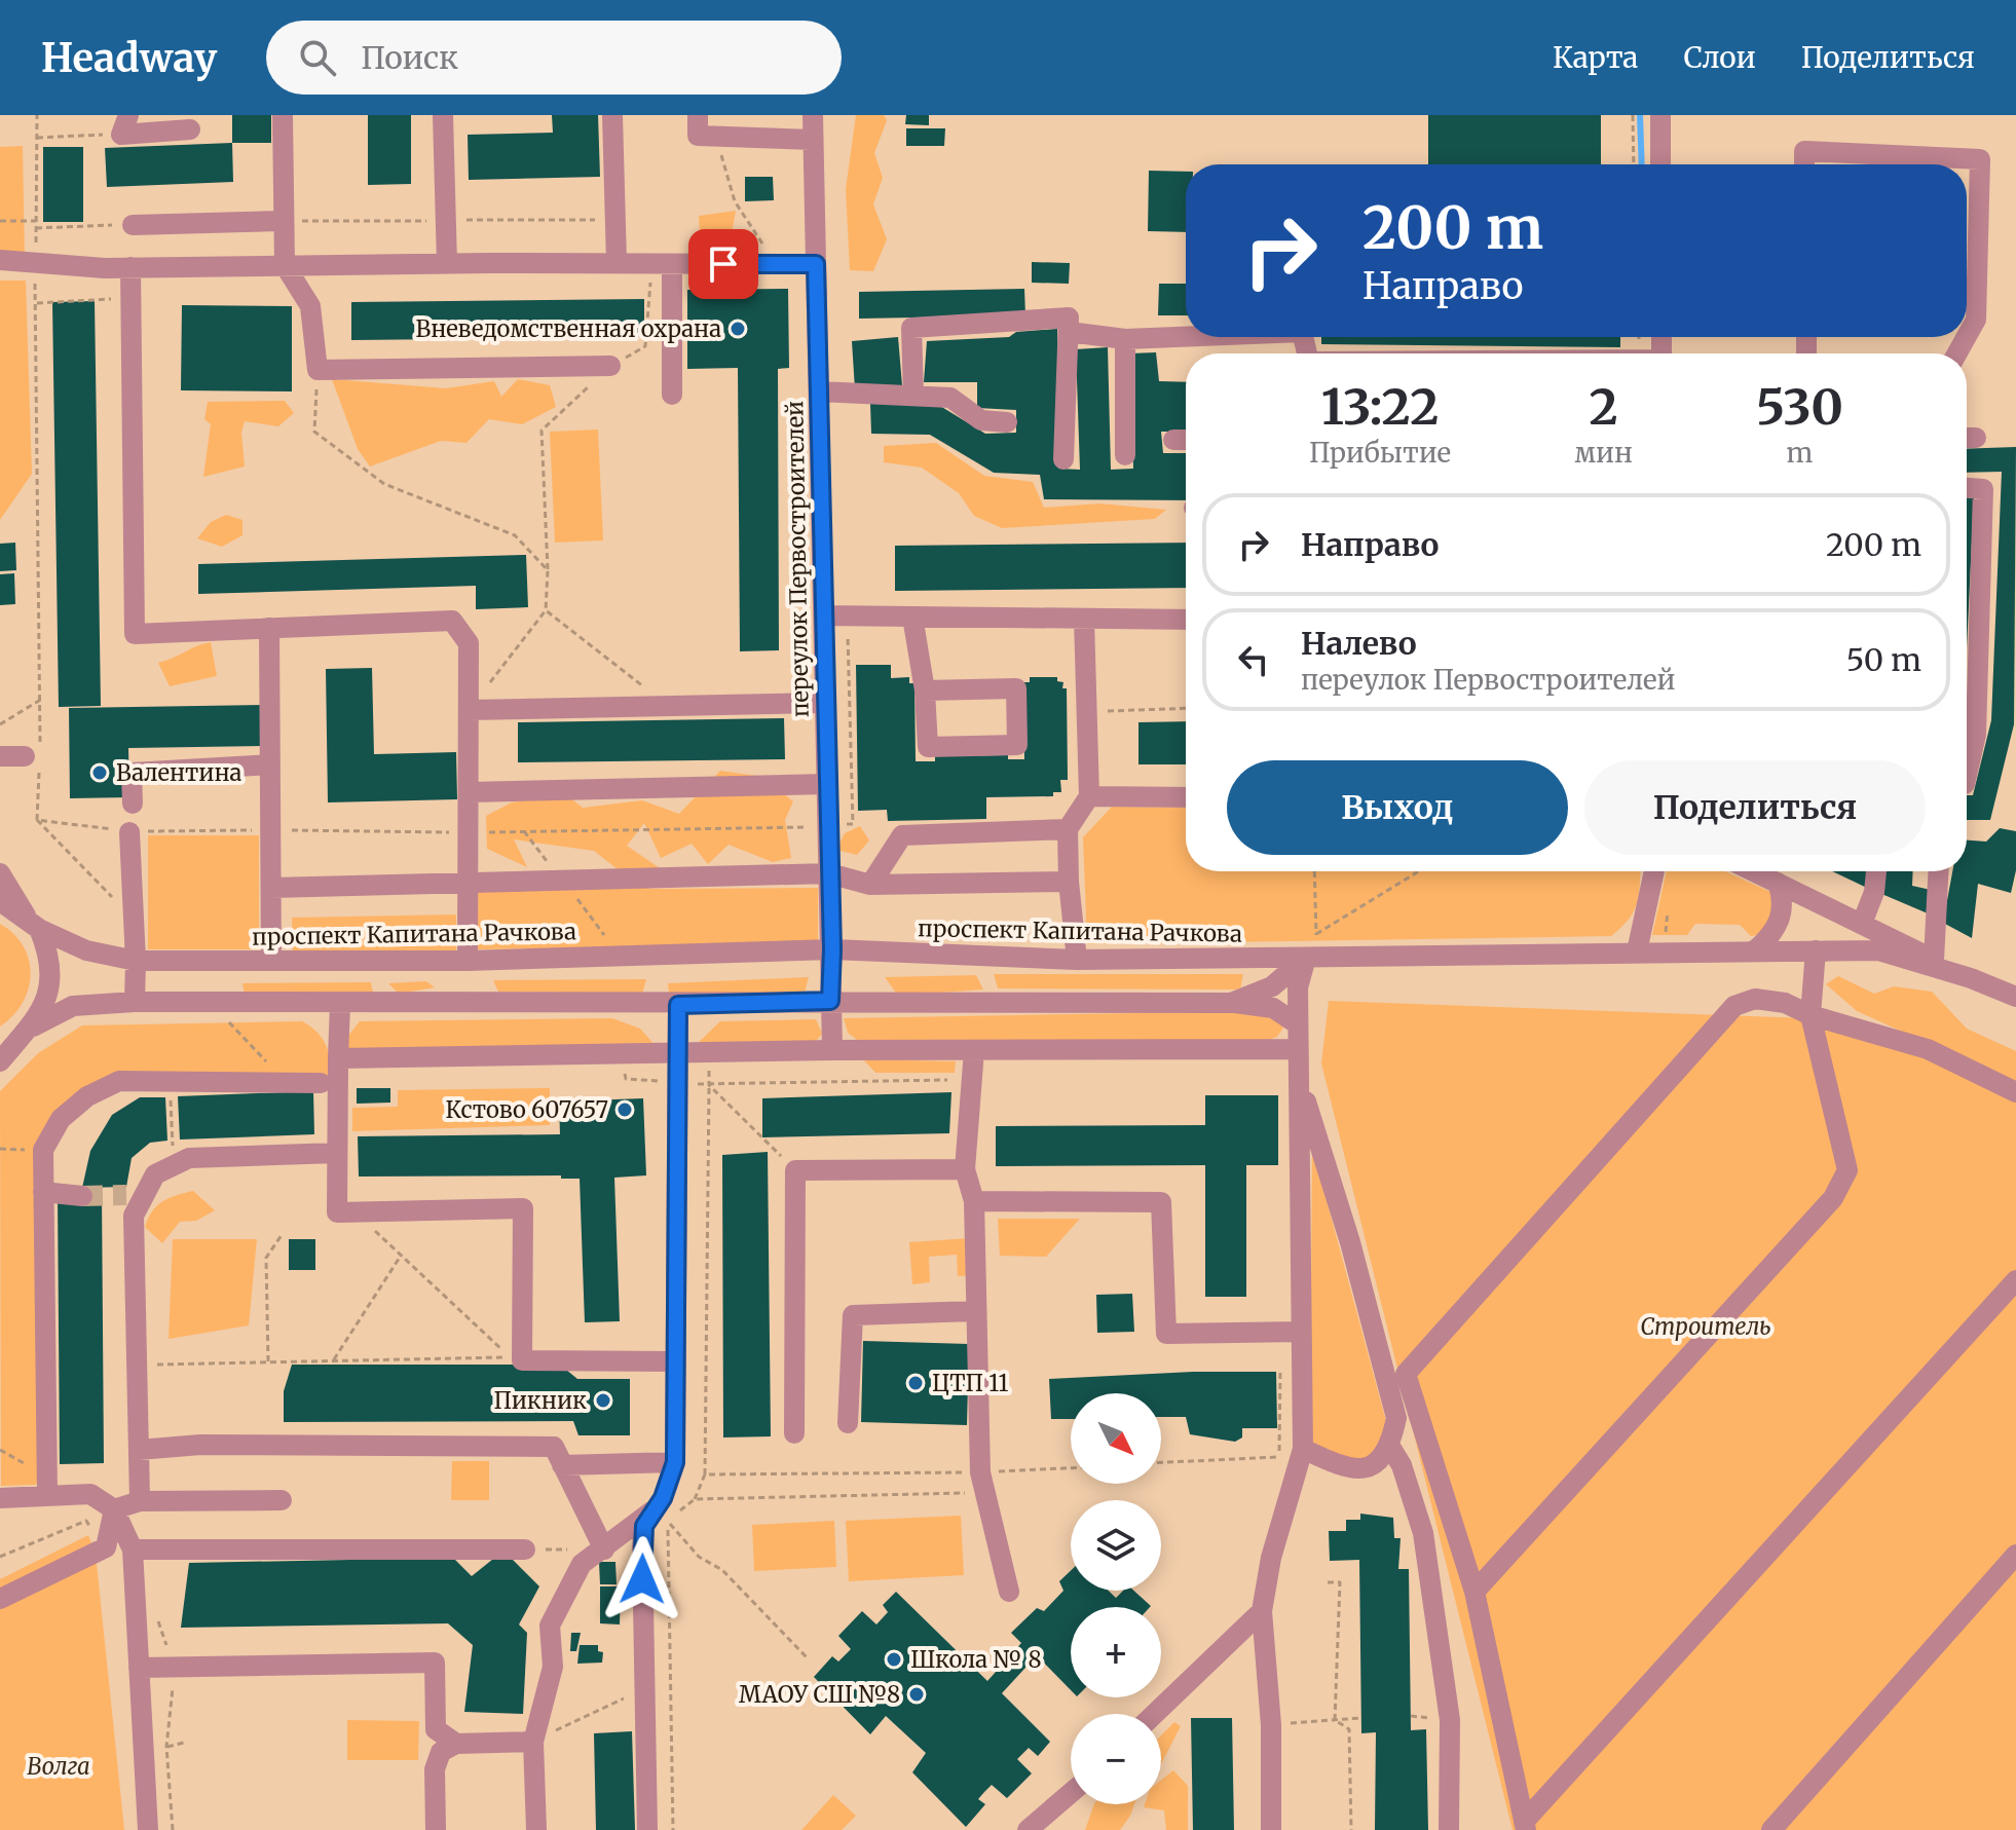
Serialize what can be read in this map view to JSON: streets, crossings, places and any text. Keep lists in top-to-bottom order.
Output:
{
  "streets": {
    "street": ["переулок Первостроителей", "проспект Капитана Рачкова"]
  },
  "crossings": [
    ["переулок Первостроителей", "проспект Капитана Рачкова"]
  ],
  "parks": ["Строитель", "Волга"],
  "places": [
    "Вневедомственная охрана",
    "Валентина",
    "Кстово 607657",
    "ЦТП 11",
    "Пикник",
    "Школа № 8",
    "МАОУ СШ №8"
  ],
  "north": "bottom right",
  "page": {
    "header": "Headway",
    "search": "Поиск",
    "nav": ["Карта", "Слои", "Поделиться"],
    "turn": ["200 m", "Направо"],
    "eta": [
      "13:22",
      "Прибытие",
      "2",
      "мин",
      "530",
      "m"
    ],
    "list": [
      {
        "name": "Направо",
        "value": "200 m"
      },
      {
        "name": "Налево",
        "note": "переулок Первостроителей",
        "value": "50 m"
      }
    ],
    "buttons": ["Выход", "Поделиться"],
    "map_buttons": ["+", "−"]
  }
}
